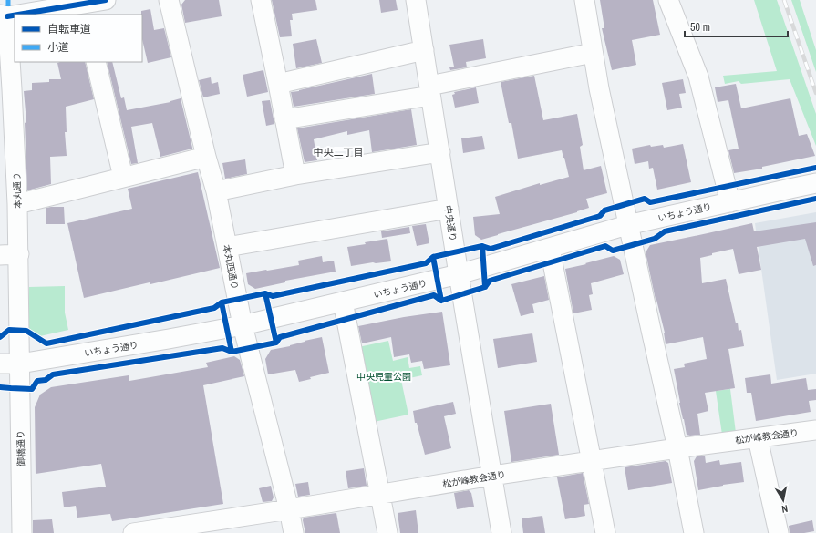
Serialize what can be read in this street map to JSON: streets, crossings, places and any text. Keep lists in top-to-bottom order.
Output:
{
  "streets": {
    "street": [
      "本丸通り",
      "いちょう通り",
      "中央通り",
      "本丸西通り",
      "松が峰教会通り",
      "御橋通り"
    ]
  },
  "crossings": [
    ["本丸通り", "いちょう通り"],
    ["本丸通り", "御橋通り"],
    ["いちょう通り", "中央通り"],
    ["いちょう通り", "本丸西通り"],
    ["いちょう通り", "御橋通り"],
    ["中央通り", "松が峰教会通り"],
    ["本丸西通り", "松が峰教会通り"]
  ],
  "districts": ["中央二丁目"],
  "parks": ["中央児童公園"],
  "legend": ["自転車道", "小道"],
  "scale_bar": "50 m",
  "north": "bottom"
}
